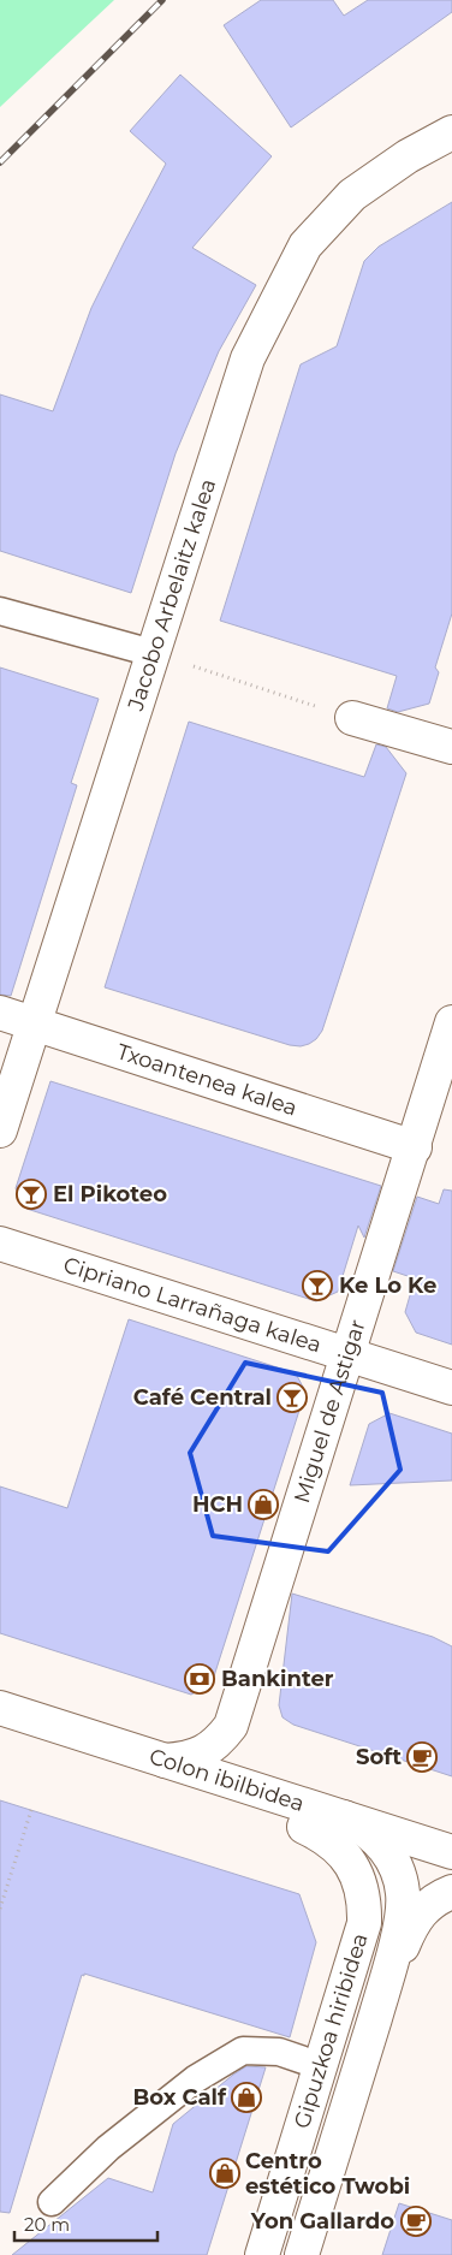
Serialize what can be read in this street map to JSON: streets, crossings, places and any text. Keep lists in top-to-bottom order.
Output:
{
  "streets": {
    "street": [
      "Jacobo Arbelaitz kalea",
      "Txoantenea kalea",
      "Cipriano Larrañaga kalea",
      "Miguel de Astigar",
      "Colon ibilbidea",
      "Gipuzkoa hiribidea"
    ]
  },
  "crossings": [
    ["Jacobo Arbelaitz kalea", "Txoantenea kalea"],
    ["Txoantenea kalea", "Miguel de Astigar"],
    ["Cipriano Larrañaga kalea", "Miguel de Astigar"],
    ["Miguel de Astigar", "Colon ibilbidea"],
    ["Colon ibilbidea", "Gipuzkoa hiribidea"]
  ],
  "places": {
    "bar": ["El Pikoteo", "Ke Lo Ke", "Café Central"],
    "shop": ["HCH", "Box Calf", "Centro estético Twobi"],
    "bank": ["Bankinter"],
    "cafe": ["Soft", "Yon Gallardo"]
  },
  "scale_bar": "20 m"
}
